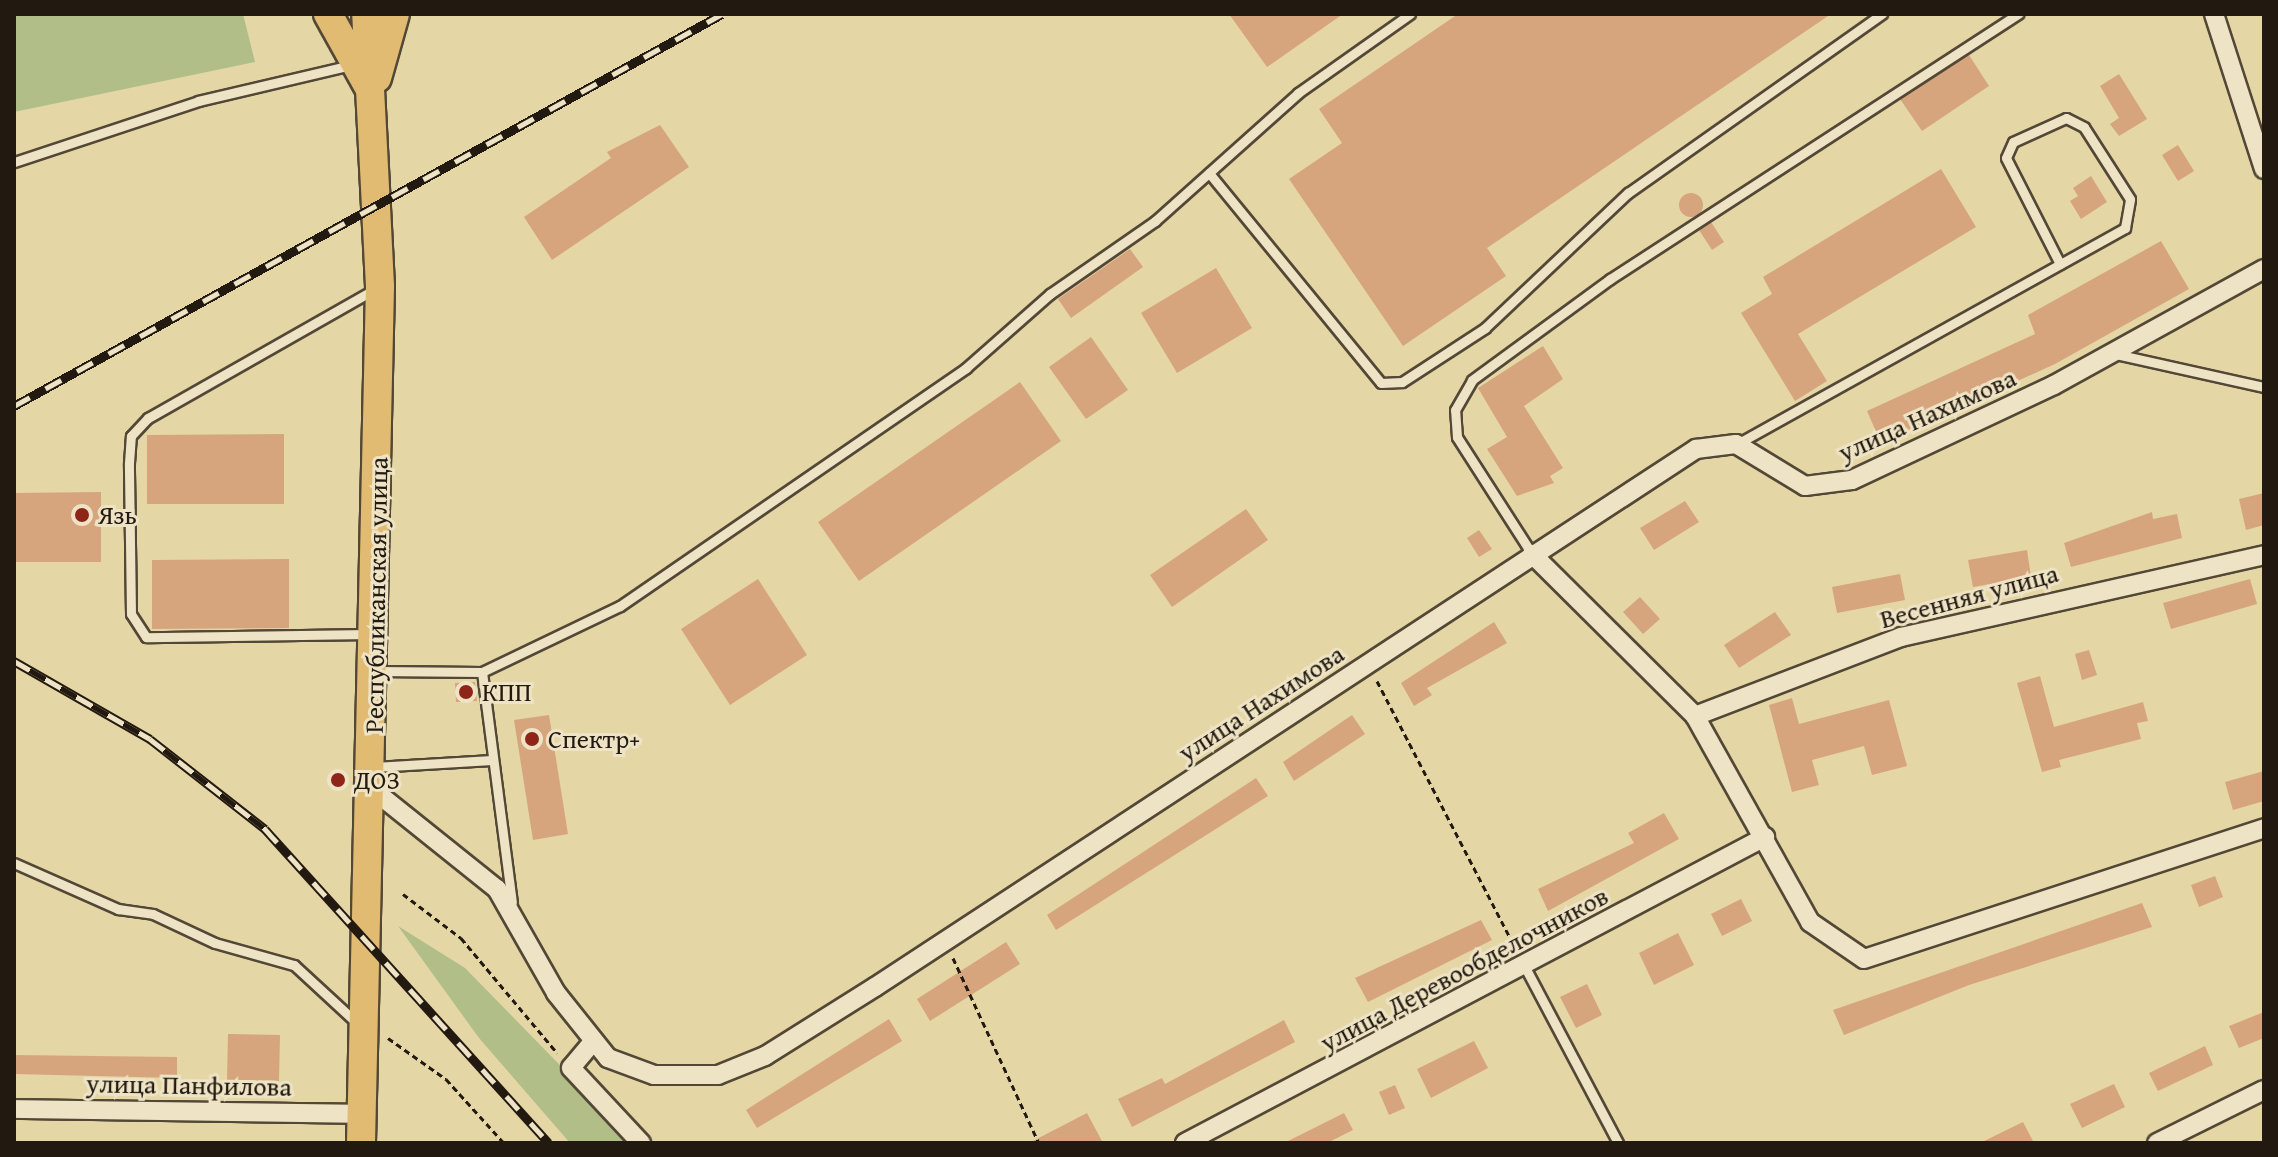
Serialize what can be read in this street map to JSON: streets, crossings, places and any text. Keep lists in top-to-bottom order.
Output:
{
  "streets": {
    "main road": ["Республиканская улица"],
    "street": [
      "улица Нахимова",
      "Весенняя улица",
      "улица Деревообделочников",
      "улица Панфилова"
    ]
  },
  "crossings": [
    ["Республиканская улица", "улица Панфилова"]
  ],
  "places": [
    "Язь",
    "КПП",
    "Спектр+",
    "ДОЗ"
  ]
}
